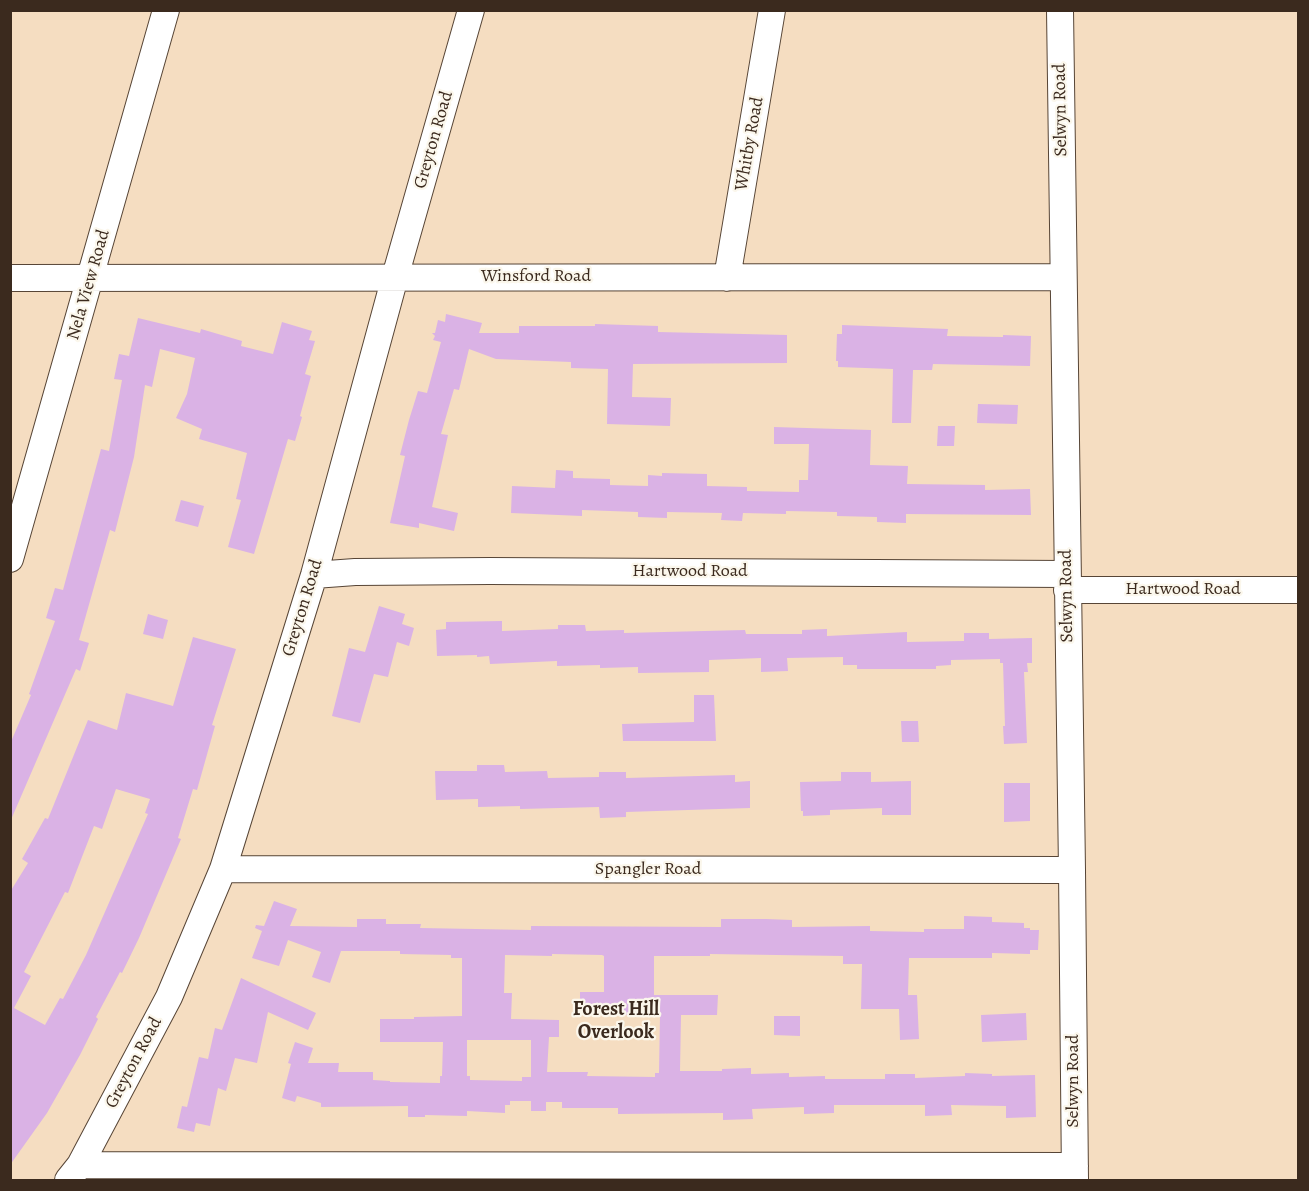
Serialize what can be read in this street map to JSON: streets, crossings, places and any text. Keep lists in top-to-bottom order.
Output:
{
  "streets": {
    "street": [
      "Selwyn Road",
      "Greyton Road",
      "Whitby Road",
      "Winsford Road",
      "Nela View Road",
      "Hartwood Road",
      "Spangler Road"
    ]
  },
  "crossings": [
    ["Selwyn Road", "Winsford Road"],
    ["Selwyn Road", "Hartwood Road"],
    ["Selwyn Road", "Spangler Road"],
    ["Greyton Road", "Winsford Road"],
    ["Greyton Road", "Hartwood Road"],
    ["Greyton Road", "Spangler Road"],
    ["Whitby Road", "Winsford Road"],
    ["Winsford Road", "Nela View Road"]
  ],
  "districts": ["Forest Hill Overlook"]
}
